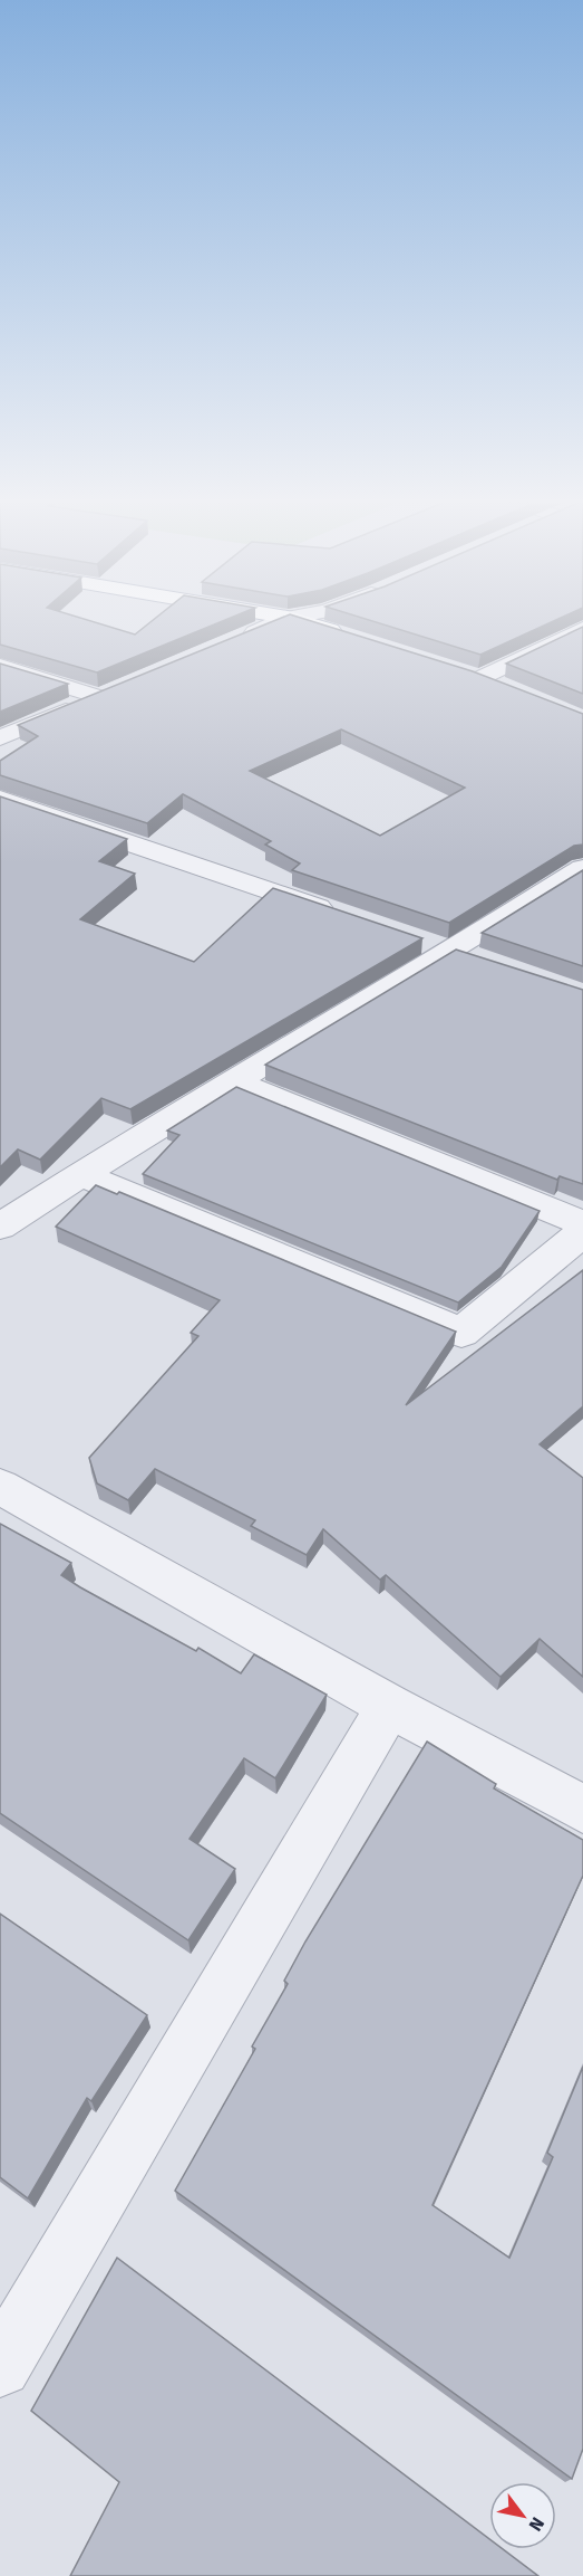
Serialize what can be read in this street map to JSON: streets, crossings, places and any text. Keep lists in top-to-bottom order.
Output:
{
  "north": "bottom right"
}
